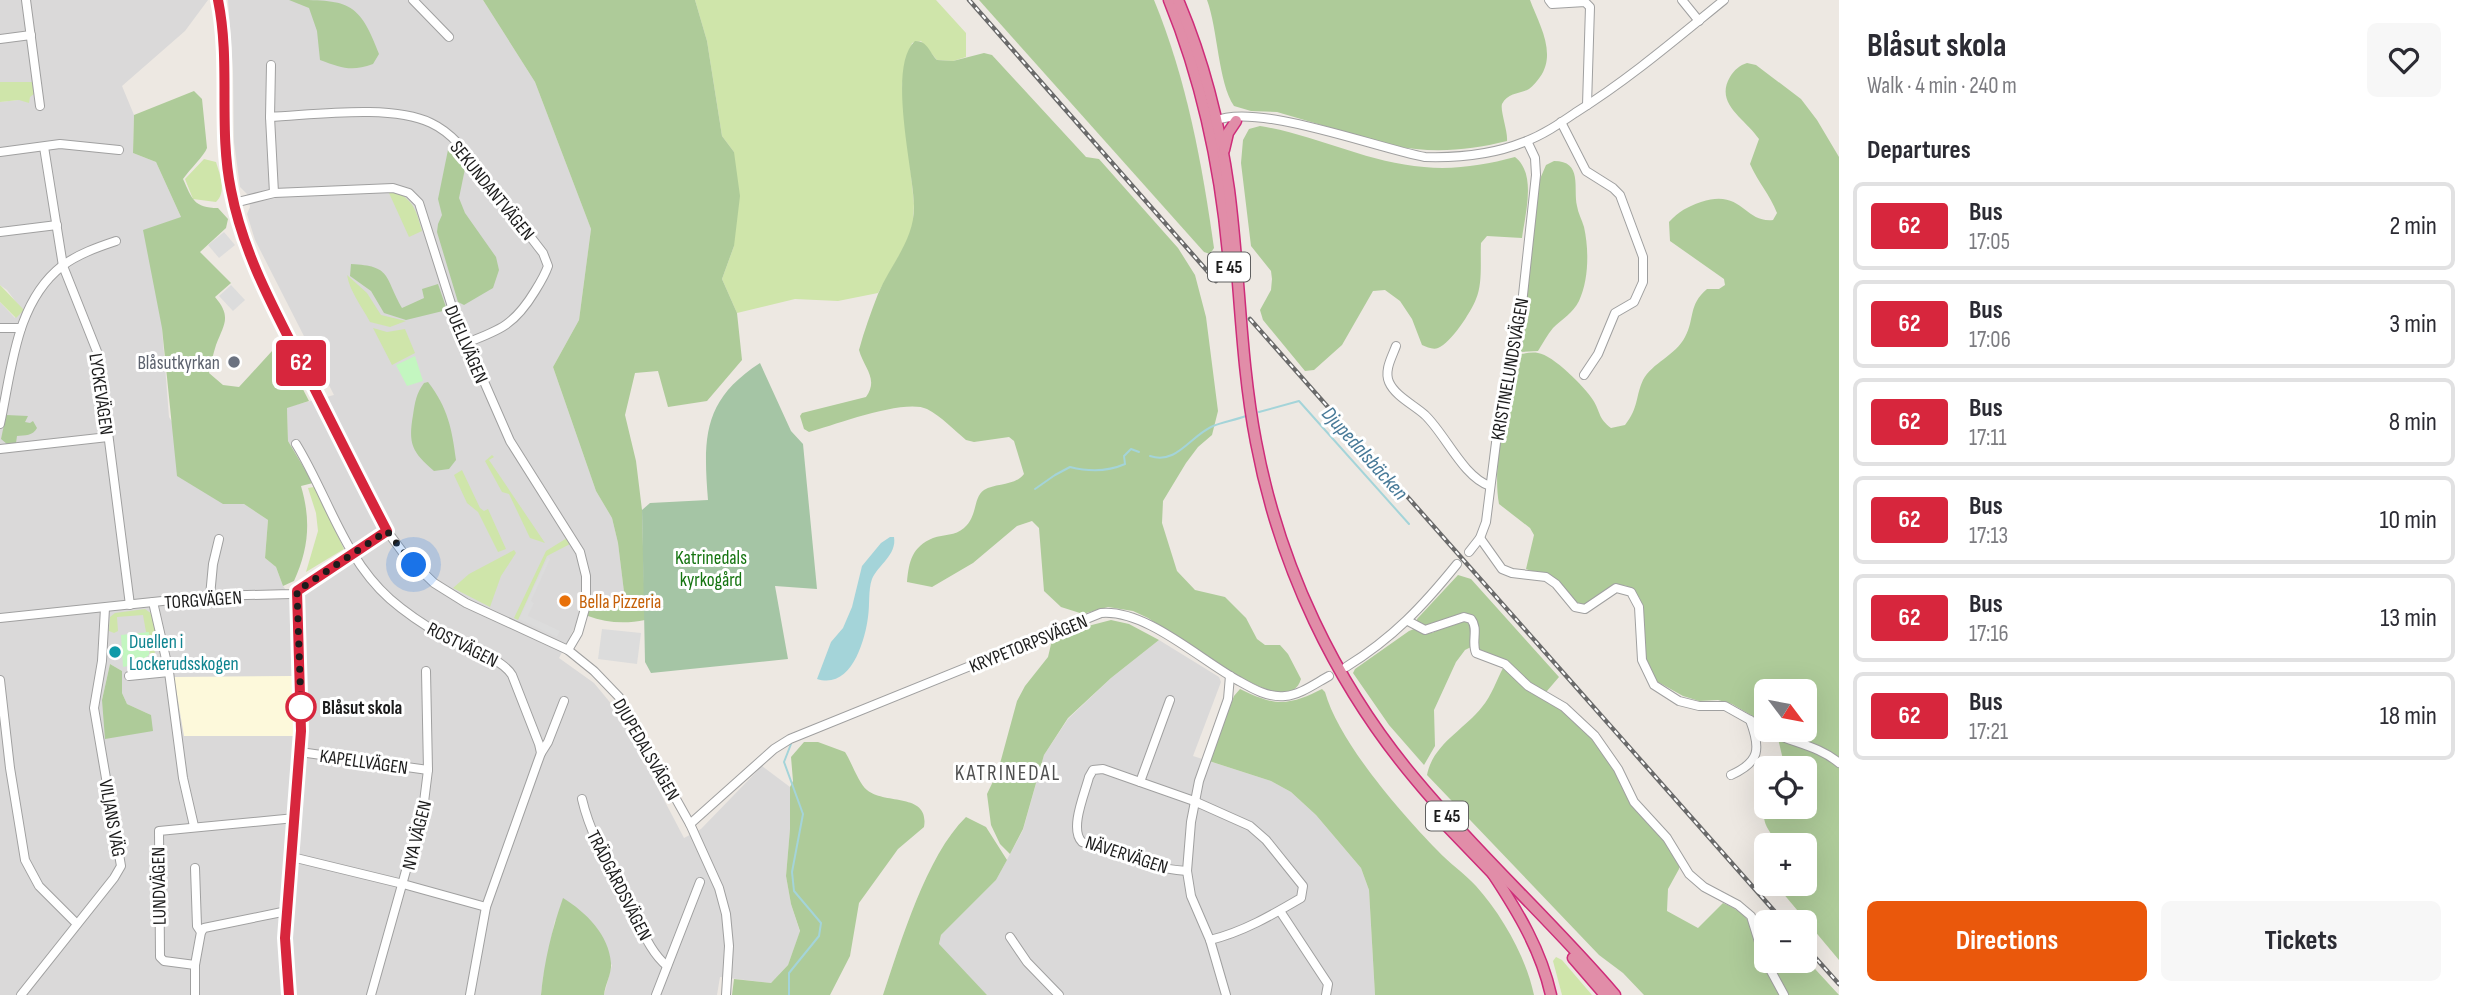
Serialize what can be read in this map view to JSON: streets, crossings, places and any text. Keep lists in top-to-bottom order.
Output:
{
  "streets": {
    "highway": ["E 45"],
    "street": [
      "SEKUNDANTVÄGEN",
      "DUELLVÄGEN",
      "KRISTINELUNDSVÄGEN",
      "LYCKEVÄGEN",
      "TORGVÄGEN",
      "KRYPETORPSVÄGEN",
      "ROSTVÄGEN",
      "DJUPEDALSVÄGEN",
      "KAPELLVÄGEN",
      "VILJANS VÄG",
      "NYA VÄGEN",
      "NÄVERVÄGEN",
      "TRÄDGÅRDSVÄGEN",
      "LUNDVÄGEN"
    ]
  },
  "crossings": [
    ["SEKUNDANTVÄGEN", "DUELLVÄGEN"],
    ["DUELLVÄGEN", "DJUPEDALSVÄGEN"],
    ["LYCKEVÄGEN", "TORGVÄGEN"],
    ["TORGVÄGEN", "ROSTVÄGEN"],
    ["TORGVÄGEN", "DJUPEDALSVÄGEN"],
    ["TORGVÄGEN", "VILJANS VÄG"],
    ["KRYPETORPSVÄGEN", "DJUPEDALSVÄGEN"],
    ["KAPELLVÄGEN", "NYA VÄGEN"]
  ],
  "districts": ["KATRINEDAL"],
  "water": ["Djupedalsbäcken"],
  "parks": ["Katrinedals kyrkogård"],
  "places": [
    "Blåsutkyrkan",
    "Bella Pizzeria",
    "Duellen i Lockerudsskogen",
    "Blåsut skola"
  ],
  "lines": ["bus line 62"],
  "north": "bottom right",
  "page": {
    "on_map": "62",
    "heading": [
      ["Blåsut skola", "Walk · 4 min · 240 m"],
      "Departures"
    ],
    "list": [
      {
        "mark": "62",
        "name": "Bus",
        "note": "17:05",
        "value": "2 min"
      },
      {
        "mark": "62",
        "name": "Bus",
        "note": "17:06",
        "value": "3 min"
      },
      {
        "mark": "62",
        "name": "Bus",
        "note": "17:11",
        "value": "8 min"
      },
      {
        "mark": "62",
        "name": "Bus",
        "note": "17:13",
        "value": "10 min"
      },
      {
        "mark": "62",
        "name": "Bus",
        "note": "17:16",
        "value": "13 min"
      },
      {
        "mark": "62",
        "name": "Bus",
        "note": "17:21",
        "value": "18 min"
      }
    ],
    "map_buttons": ["+", "−"],
    "buttons": ["Directions", "Tickets"]
  }
}
